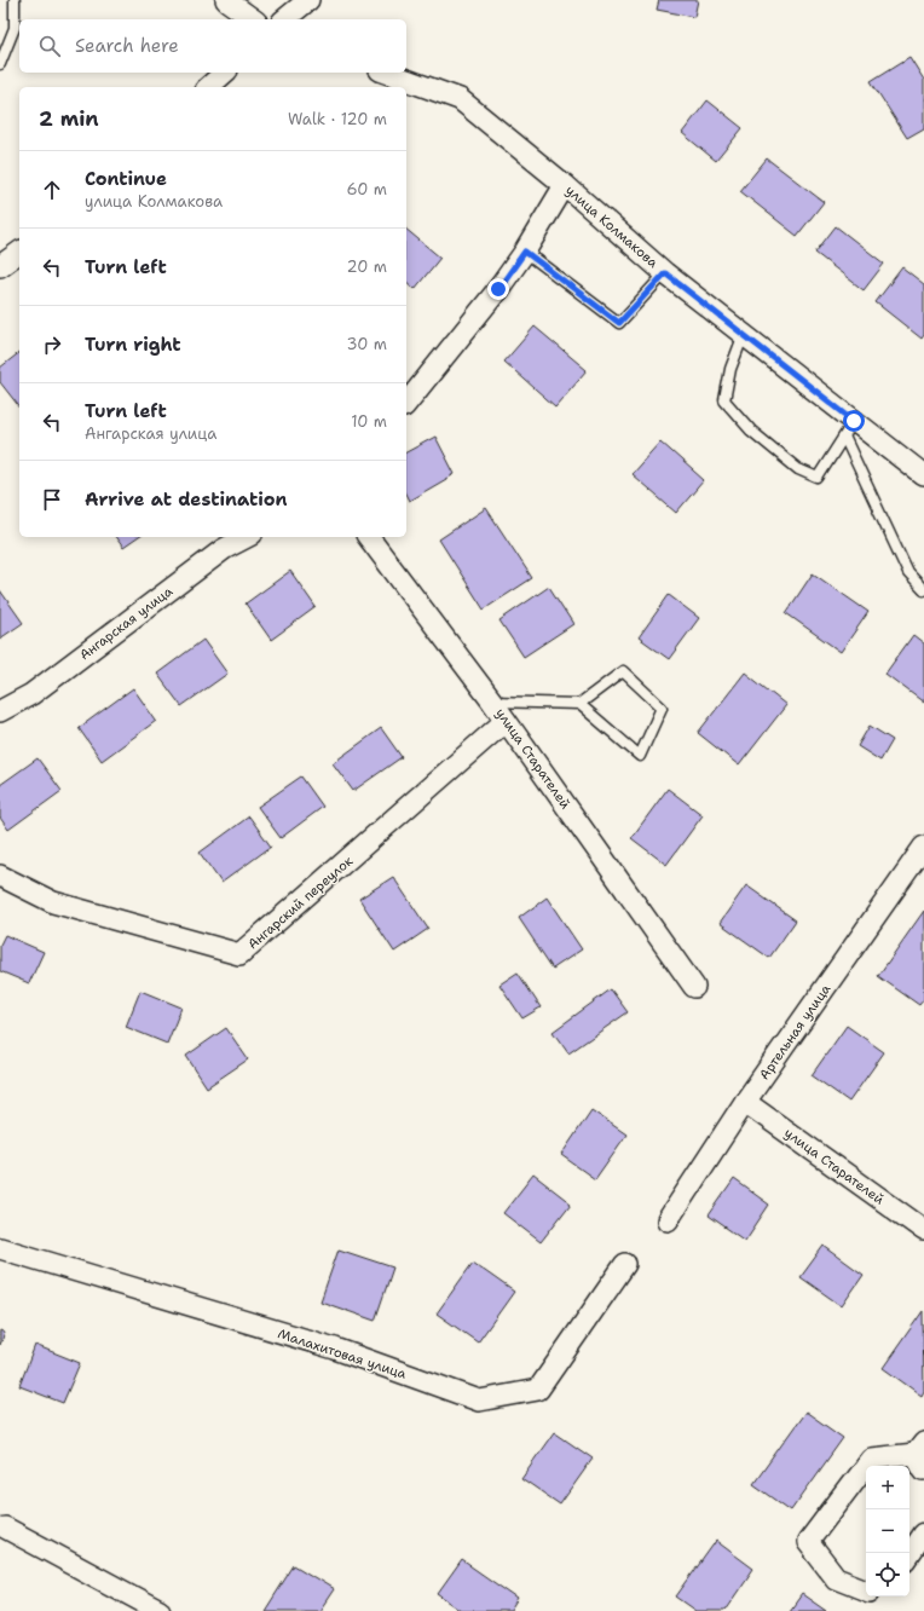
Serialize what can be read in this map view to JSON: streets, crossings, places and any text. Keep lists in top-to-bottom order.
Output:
{
  "streets": {
    "street": [
      "улица Колмакова",
      "Ангарская улица",
      "улица Старателей",
      "Ангарский переулок",
      "Артельная улица",
      "Малахитовая улица"
    ]
  },
  "crossings": [
    ["улица Старателей", "Ангарский переулок"],
    ["улица Старателей", "Артельная улица"]
  ],
  "page": {
    "search": "Search here",
    "heading": ["2 min", "Walk · 120 m"],
    "list": [
      ["Continue", "улица Колмакова", "60 m"],
      ["Turn left", "20 m"],
      ["Turn right", "30 m"],
      ["Turn left", "Ангарская улица", "10 m"],
      "Arrive at destination"
    ],
    "map_buttons": ["+", "−"]
  }
}
